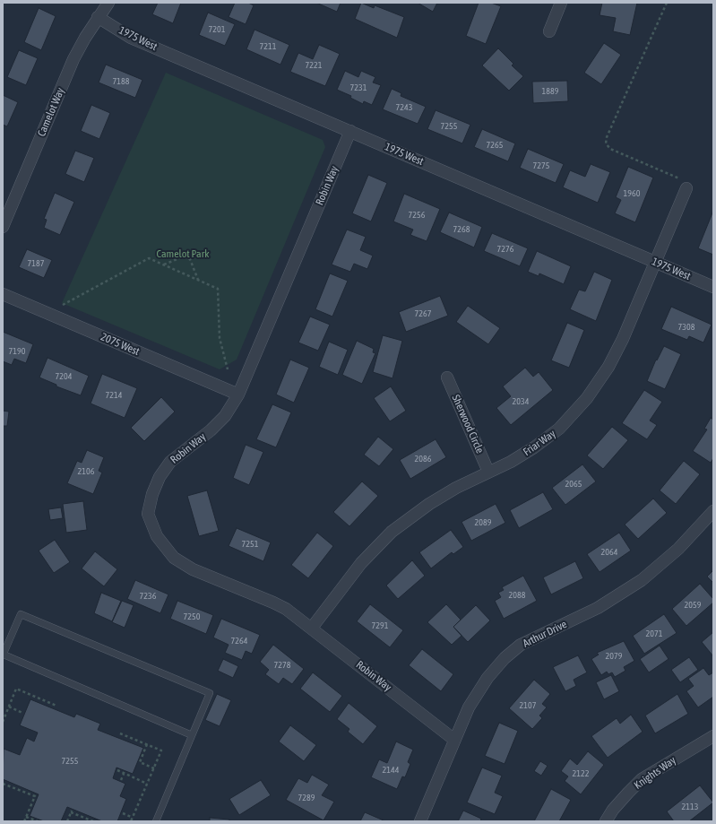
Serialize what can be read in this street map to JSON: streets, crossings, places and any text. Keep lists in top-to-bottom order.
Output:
{
  "streets": {
    "street": [
      "1975 West",
      "Camelot Way",
      "Robin Way",
      "2075 West",
      "Sherwood Circle",
      "Friar Way",
      "Arthur Drive",
      "Knights Way"
    ]
  },
  "crossings": [
    ["1975 West", "Camelot Way"],
    ["1975 West", "Robin Way"],
    ["1975 West", "Friar Way"],
    ["Robin Way", "2075 West"],
    ["Robin Way", "Friar Way"],
    ["Robin Way", "Arthur Drive"],
    ["Sherwood Circle", "Friar Way"]
  ],
  "parks": ["Camelot Park"],
  "house_numbers": [
    "7201",
    "7211",
    "7221",
    "7188",
    "7231",
    "1889",
    "7243",
    "7255",
    "7265",
    "7275",
    "1960",
    "7256",
    "7268",
    "7276",
    "7187",
    "7267",
    "7308",
    "7190",
    "7204",
    "7214",
    "2034",
    "2086",
    "2106",
    "2065",
    "2089",
    "7251",
    "2064",
    "2088",
    "7236",
    "2059",
    "7250",
    "7291",
    "2071",
    "7264",
    "2079",
    "7278",
    "2107",
    "7255",
    "2144",
    "2122",
    "7289",
    "2113"
  ]
}
